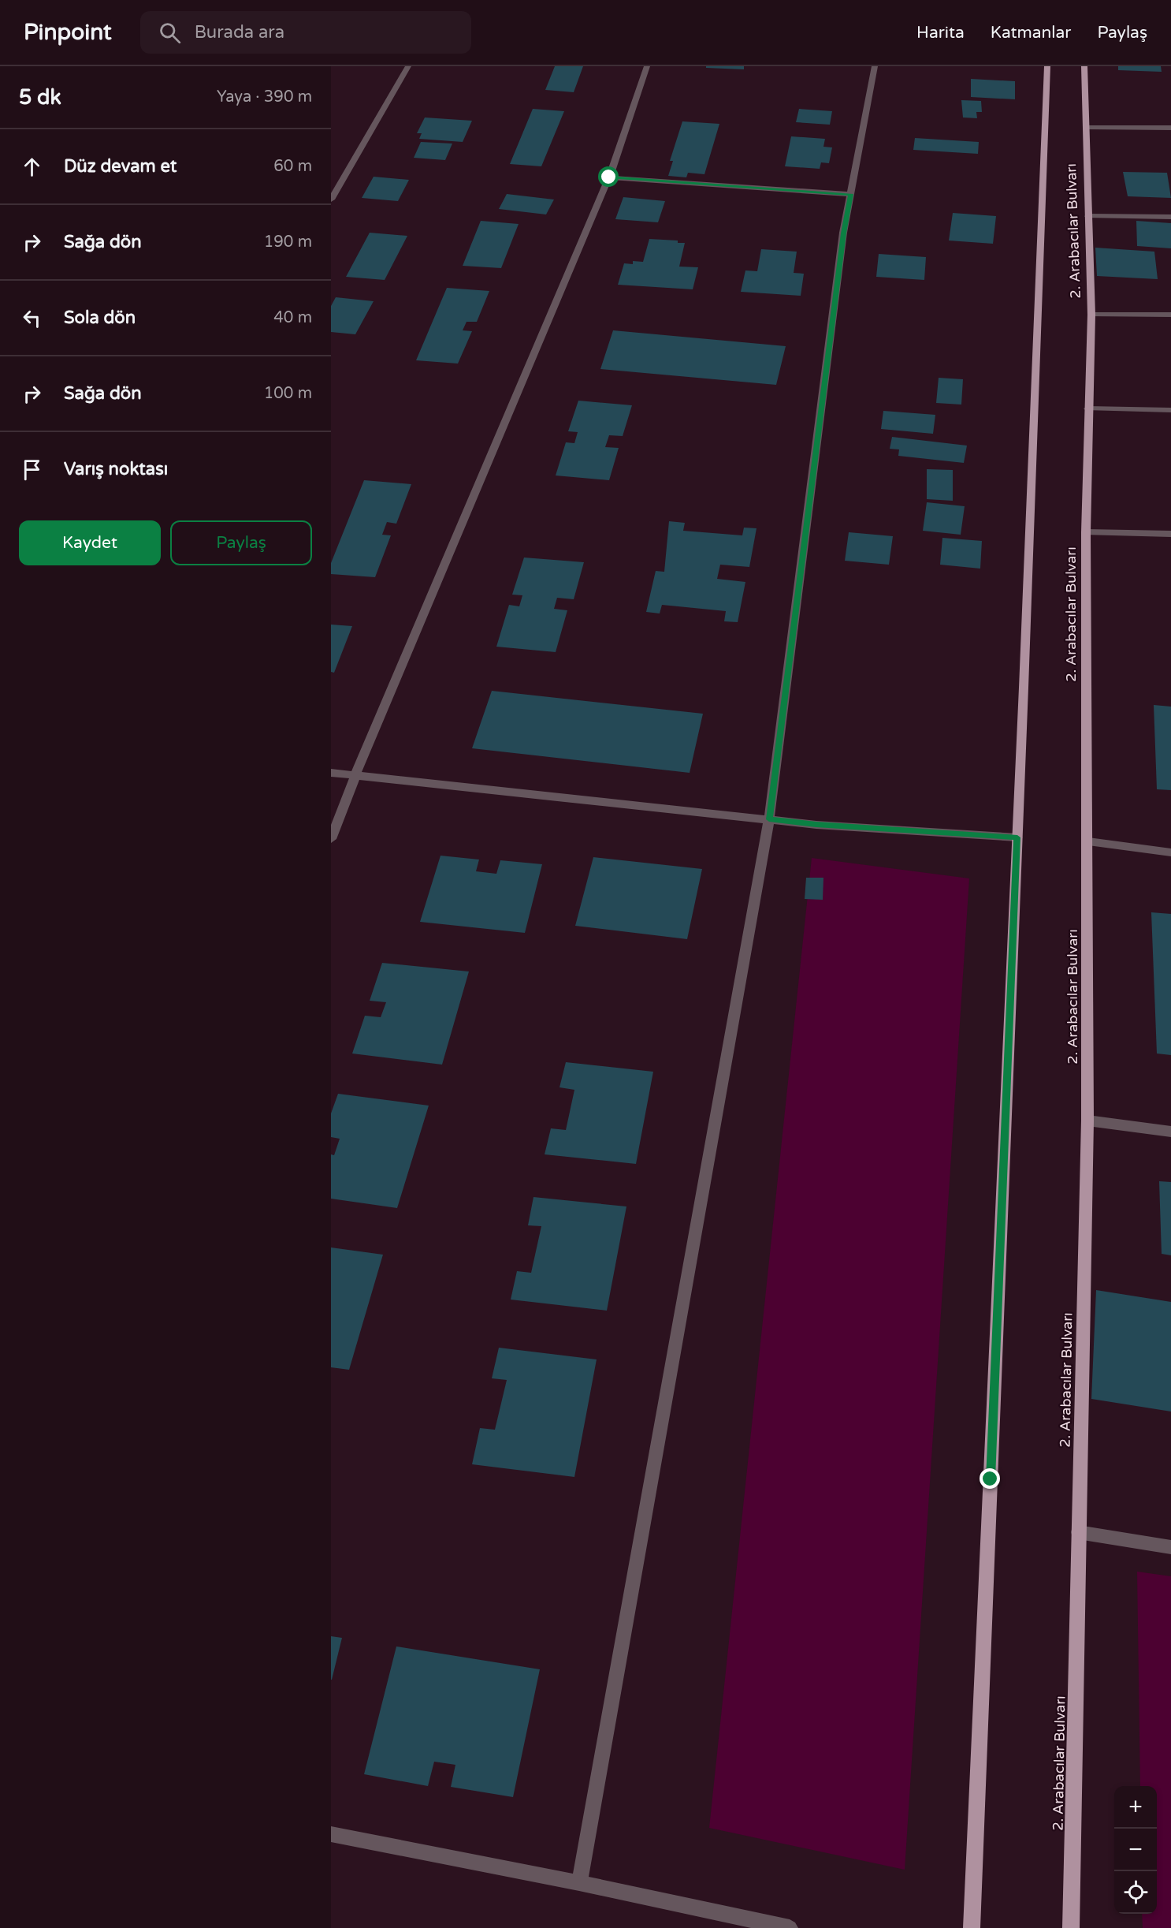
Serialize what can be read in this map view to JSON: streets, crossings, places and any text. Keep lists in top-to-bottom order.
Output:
{
  "streets": {
    "main road": ["2. Arabacılar Bulvarı"]
  },
  "page": {
    "header": "Pinpoint",
    "search": "Burada ara",
    "nav": ["Harita", "Katmanlar", "Paylaş"],
    "heading": ["5 dk", "Yaya · 390 m"],
    "list": [
      ["Düz devam et", "60 m"],
      ["Sağa dön", "190 m"],
      ["Sola dön", "40 m"],
      ["Sağa dön", "100 m"],
      "Varış noktası"
    ],
    "buttons": ["Kaydet", "Paylaş"],
    "map_buttons": ["+", "−"]
  }
}
